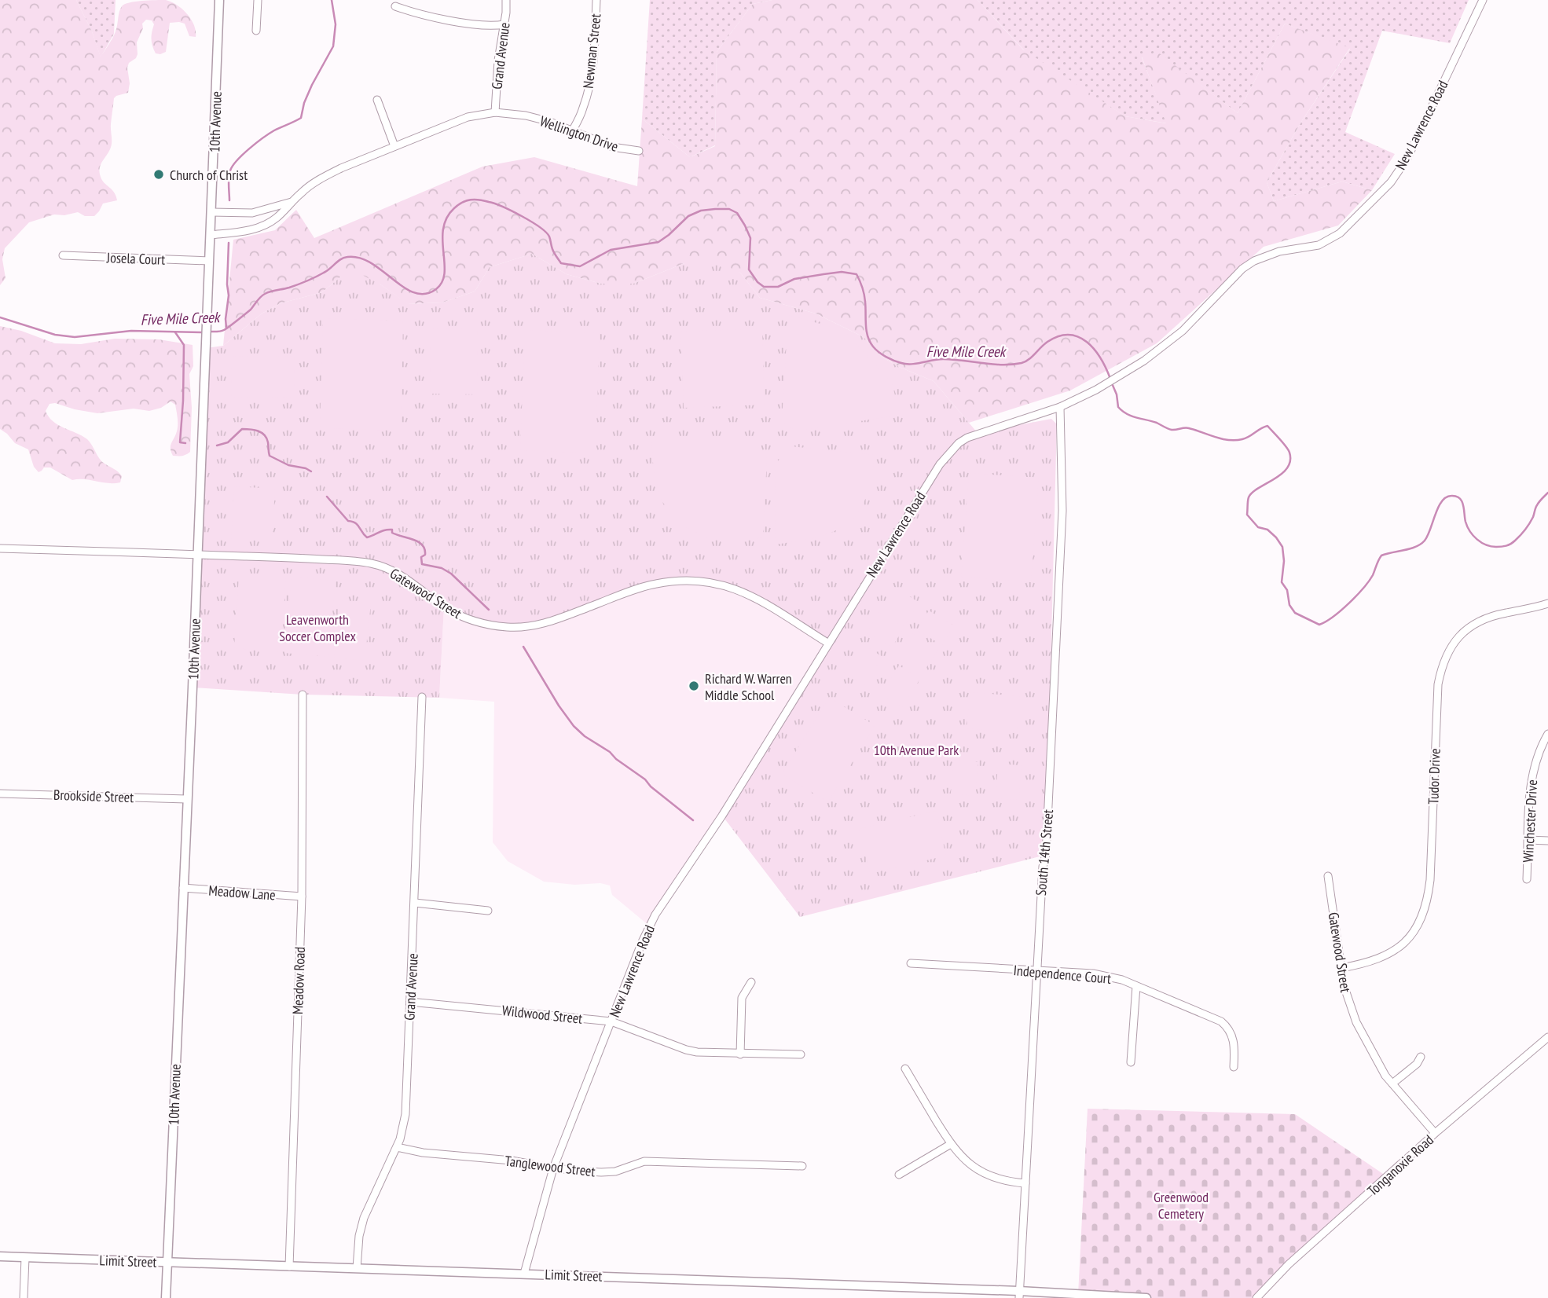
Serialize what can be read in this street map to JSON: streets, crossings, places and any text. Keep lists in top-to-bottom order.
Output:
{
  "streets": {
    "street": [
      "Newman Street",
      "Grand Avenue",
      "10th Avenue",
      "New Lawrence Road",
      "Wellington Drive",
      "Josela Court",
      "Gatewood Street",
      "Tudor Drive",
      "Brookside Street",
      "Winchester Drive",
      "South 14th Street",
      "Meadow Lane",
      "Independence Court",
      "Meadow Road",
      "Wildwood Street",
      "Tonganoxie Road",
      "Tanglewood Street",
      "Limit Street"
    ]
  },
  "crossings": [
    ["Newman Street", "Wellington Drive"],
    ["Grand Avenue", "Wellington Drive"],
    ["Grand Avenue", "Wildwood Street"],
    ["Grand Avenue", "Tanglewood Street"],
    ["Grand Avenue", "Limit Street"],
    ["10th Avenue", "Wellington Drive"],
    ["10th Avenue", "Josela Court"],
    ["10th Avenue", "Gatewood Street"],
    ["10th Avenue", "Brookside Street"],
    ["10th Avenue", "Meadow Lane"],
    ["10th Avenue", "Limit Street"],
    ["New Lawrence Road", "Gatewood Street"],
    ["New Lawrence Road", "South 14th Street"],
    ["New Lawrence Road", "Wildwood Street"],
    ["New Lawrence Road", "Tanglewood Street"],
    ["New Lawrence Road", "Limit Street"],
    ["Gatewood Street", "Tudor Drive"],
    ["Gatewood Street", "Tonganoxie Road"],
    ["South 14th Street", "Independence Court"],
    ["South 14th Street", "Limit Street"],
    ["Meadow Lane", "Meadow Road"],
    ["Meadow Road", "Limit Street"]
  ],
  "water": ["Five Mile Creek"],
  "parks": ["Leavenworth Soccer Complex", "10th Avenue Park", "Greenwood Cemetery"],
  "places": ["Church of Christ", "Richard W. Warren Middle School"]
}
